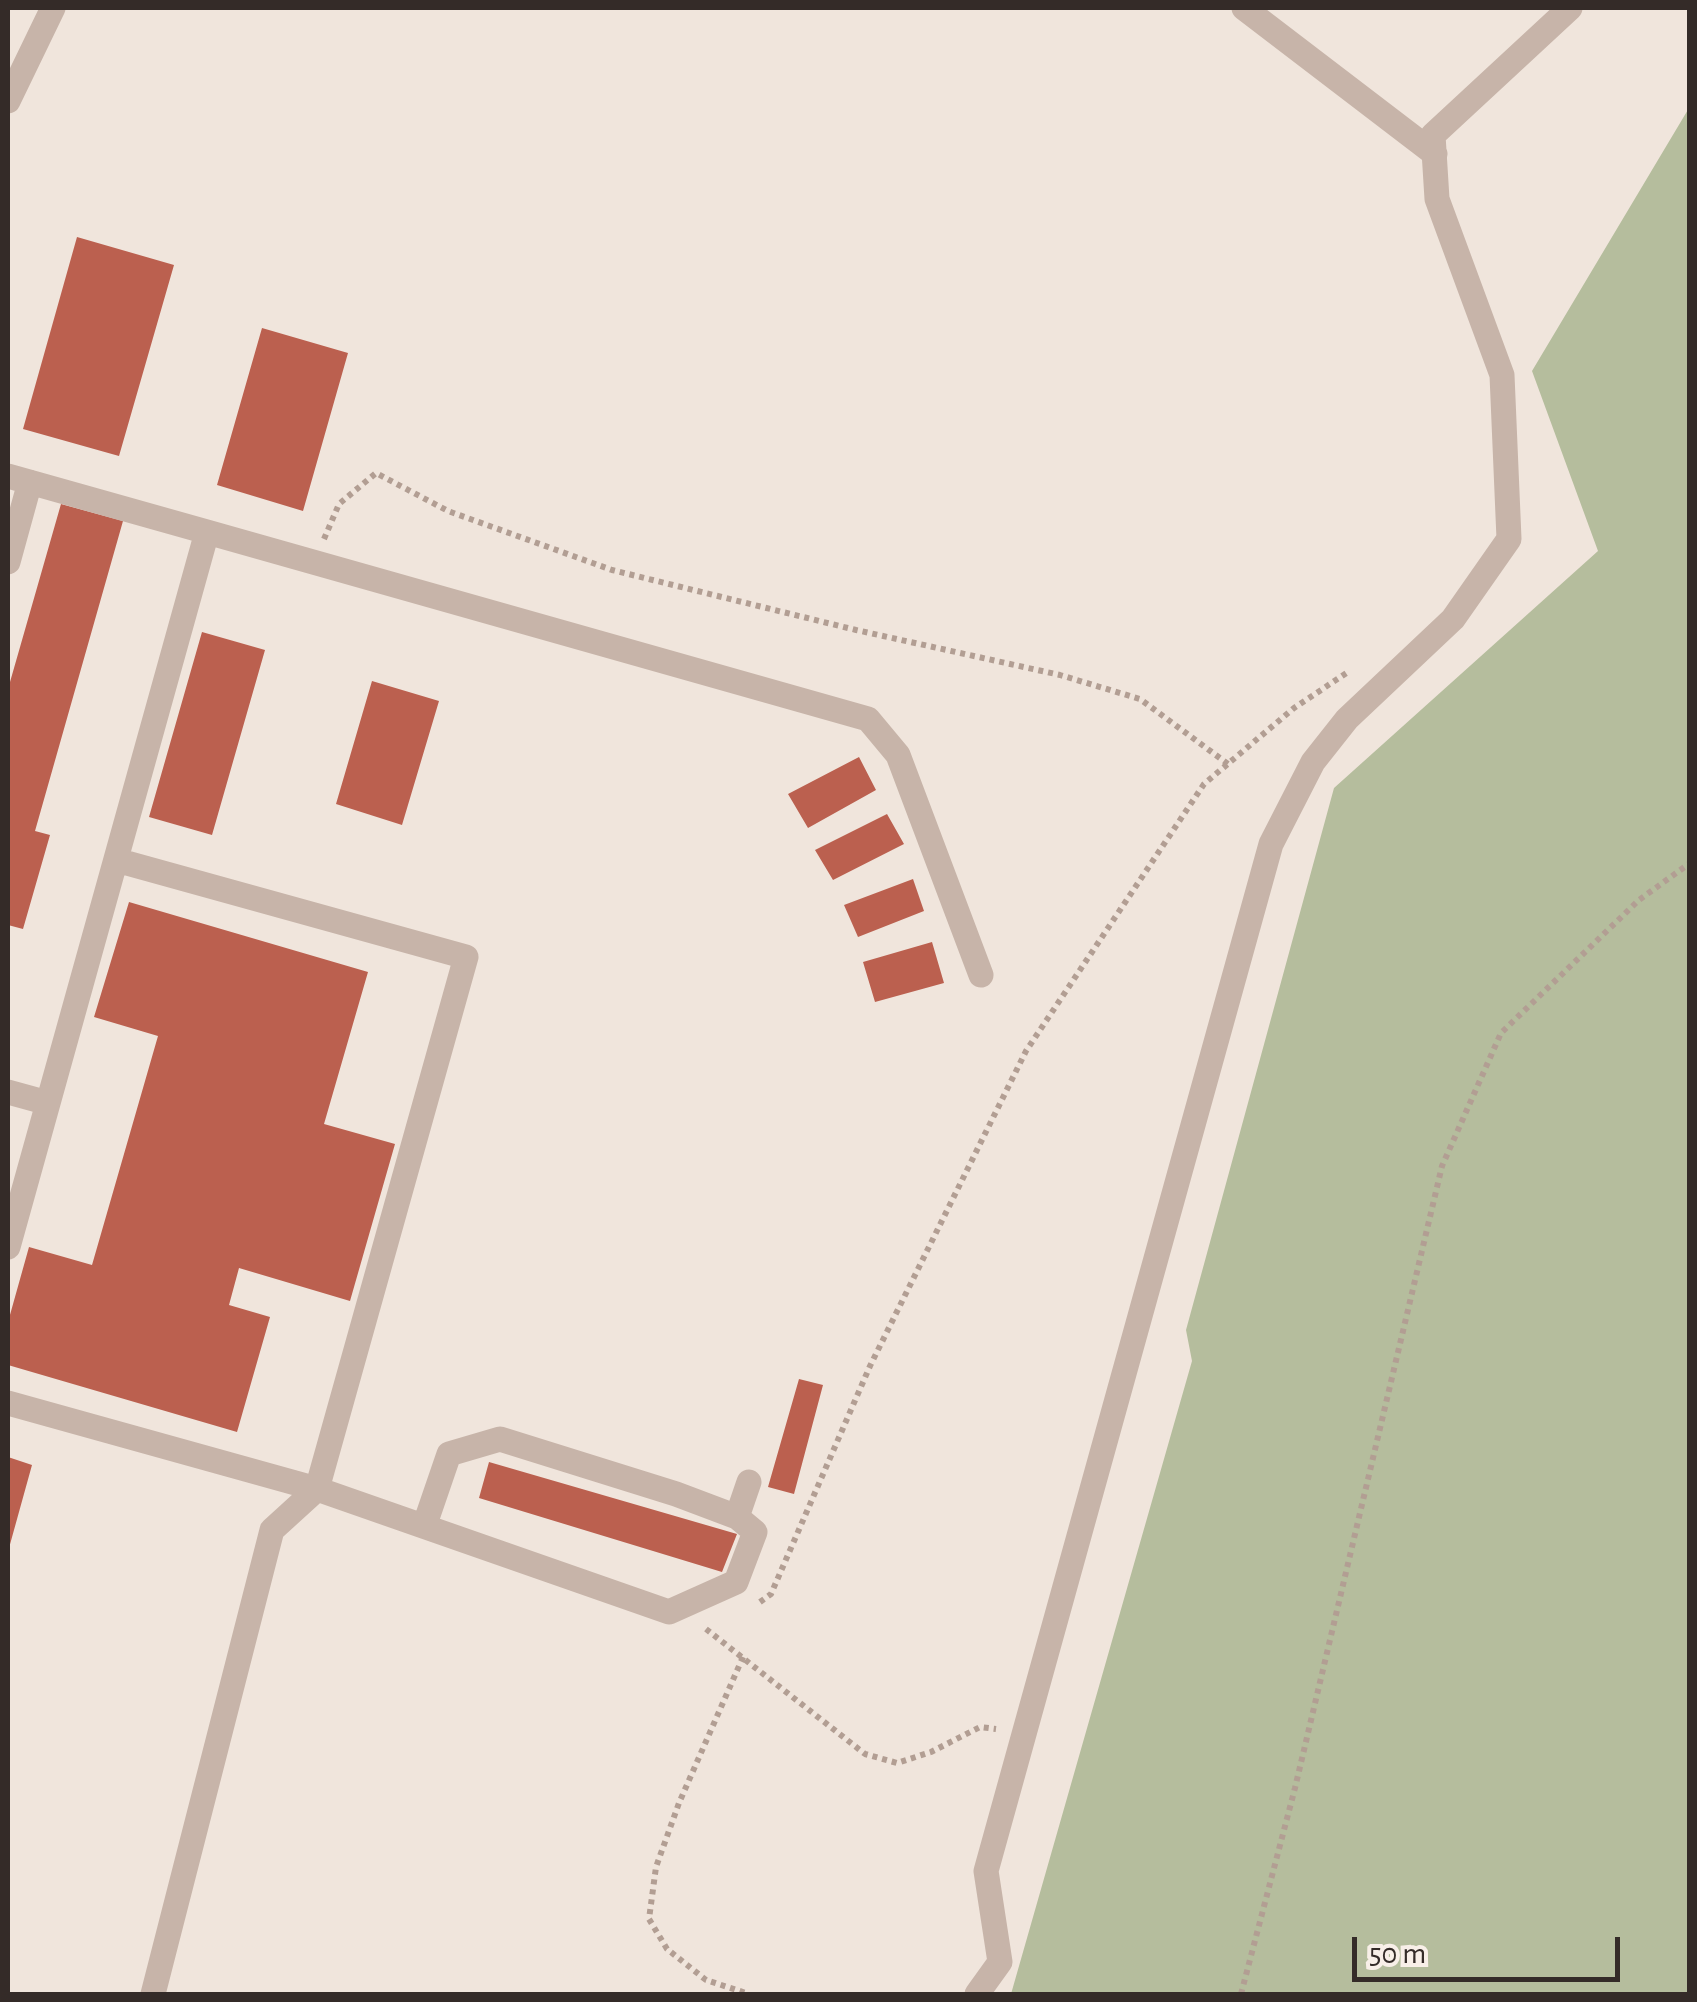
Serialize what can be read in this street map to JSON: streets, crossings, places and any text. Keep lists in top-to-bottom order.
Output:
{
  "scale_bar": "50 m"
}
